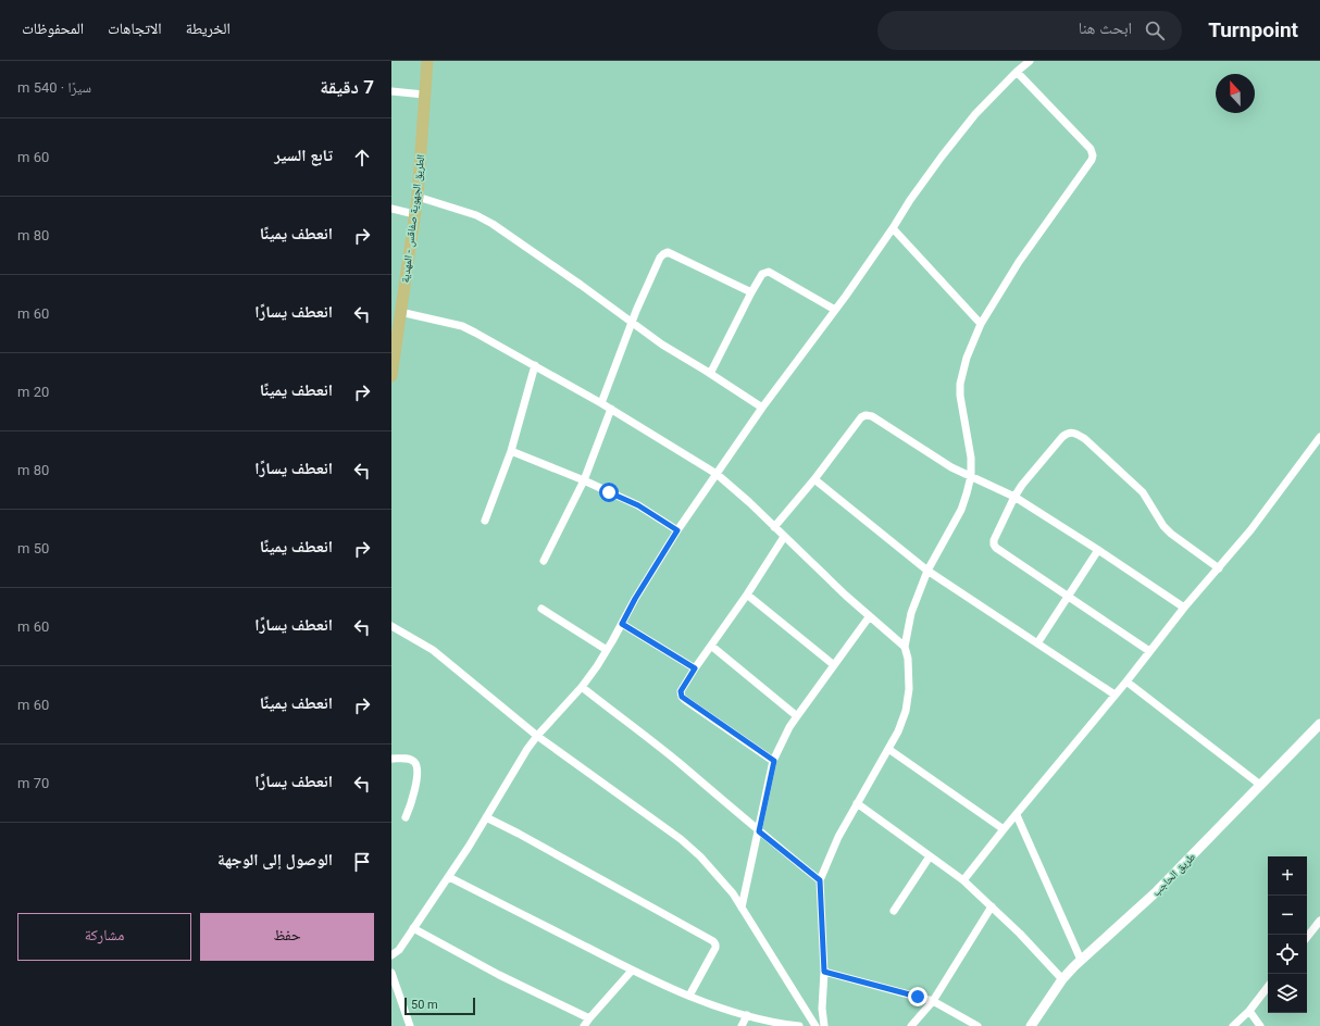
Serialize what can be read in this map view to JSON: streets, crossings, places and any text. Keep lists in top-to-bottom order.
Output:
{
  "streets": {
    "main road": ["الطريق الجهوية صفاقس - المهدية"],
    "street": ["طريق الحاجب"]
  },
  "scale_bar": "50 m",
  "north": "top",
  "page": {
    "header": "Turnpoint",
    "search": "ابحث هنا",
    "nav": ["الخريطة", "الاتجاهات", "المحفوظات"],
    "heading": ["7 دقيقة", "سيرًا · 540 m"],
    "list": [
      ["تابع السير", "60 m"],
      ["انعطف يمينًا", "80 m"],
      ["انعطف يسارًا", "60 m"],
      ["انعطف يمينًا", "20 m"],
      ["انعطف يسارًا", "80 m"],
      ["انعطف يمينًا", "50 m"],
      ["انعطف يسارًا", "60 m"],
      ["انعطف يمينًا", "60 m"],
      ["انعطف يسارًا", "70 m"],
      "الوصول إلى الوجهة"
    ],
    "map_buttons": ["+", "−"],
    "buttons": ["حفظ", "مشاركة"],
    "scale": "50 m"
  }
}
